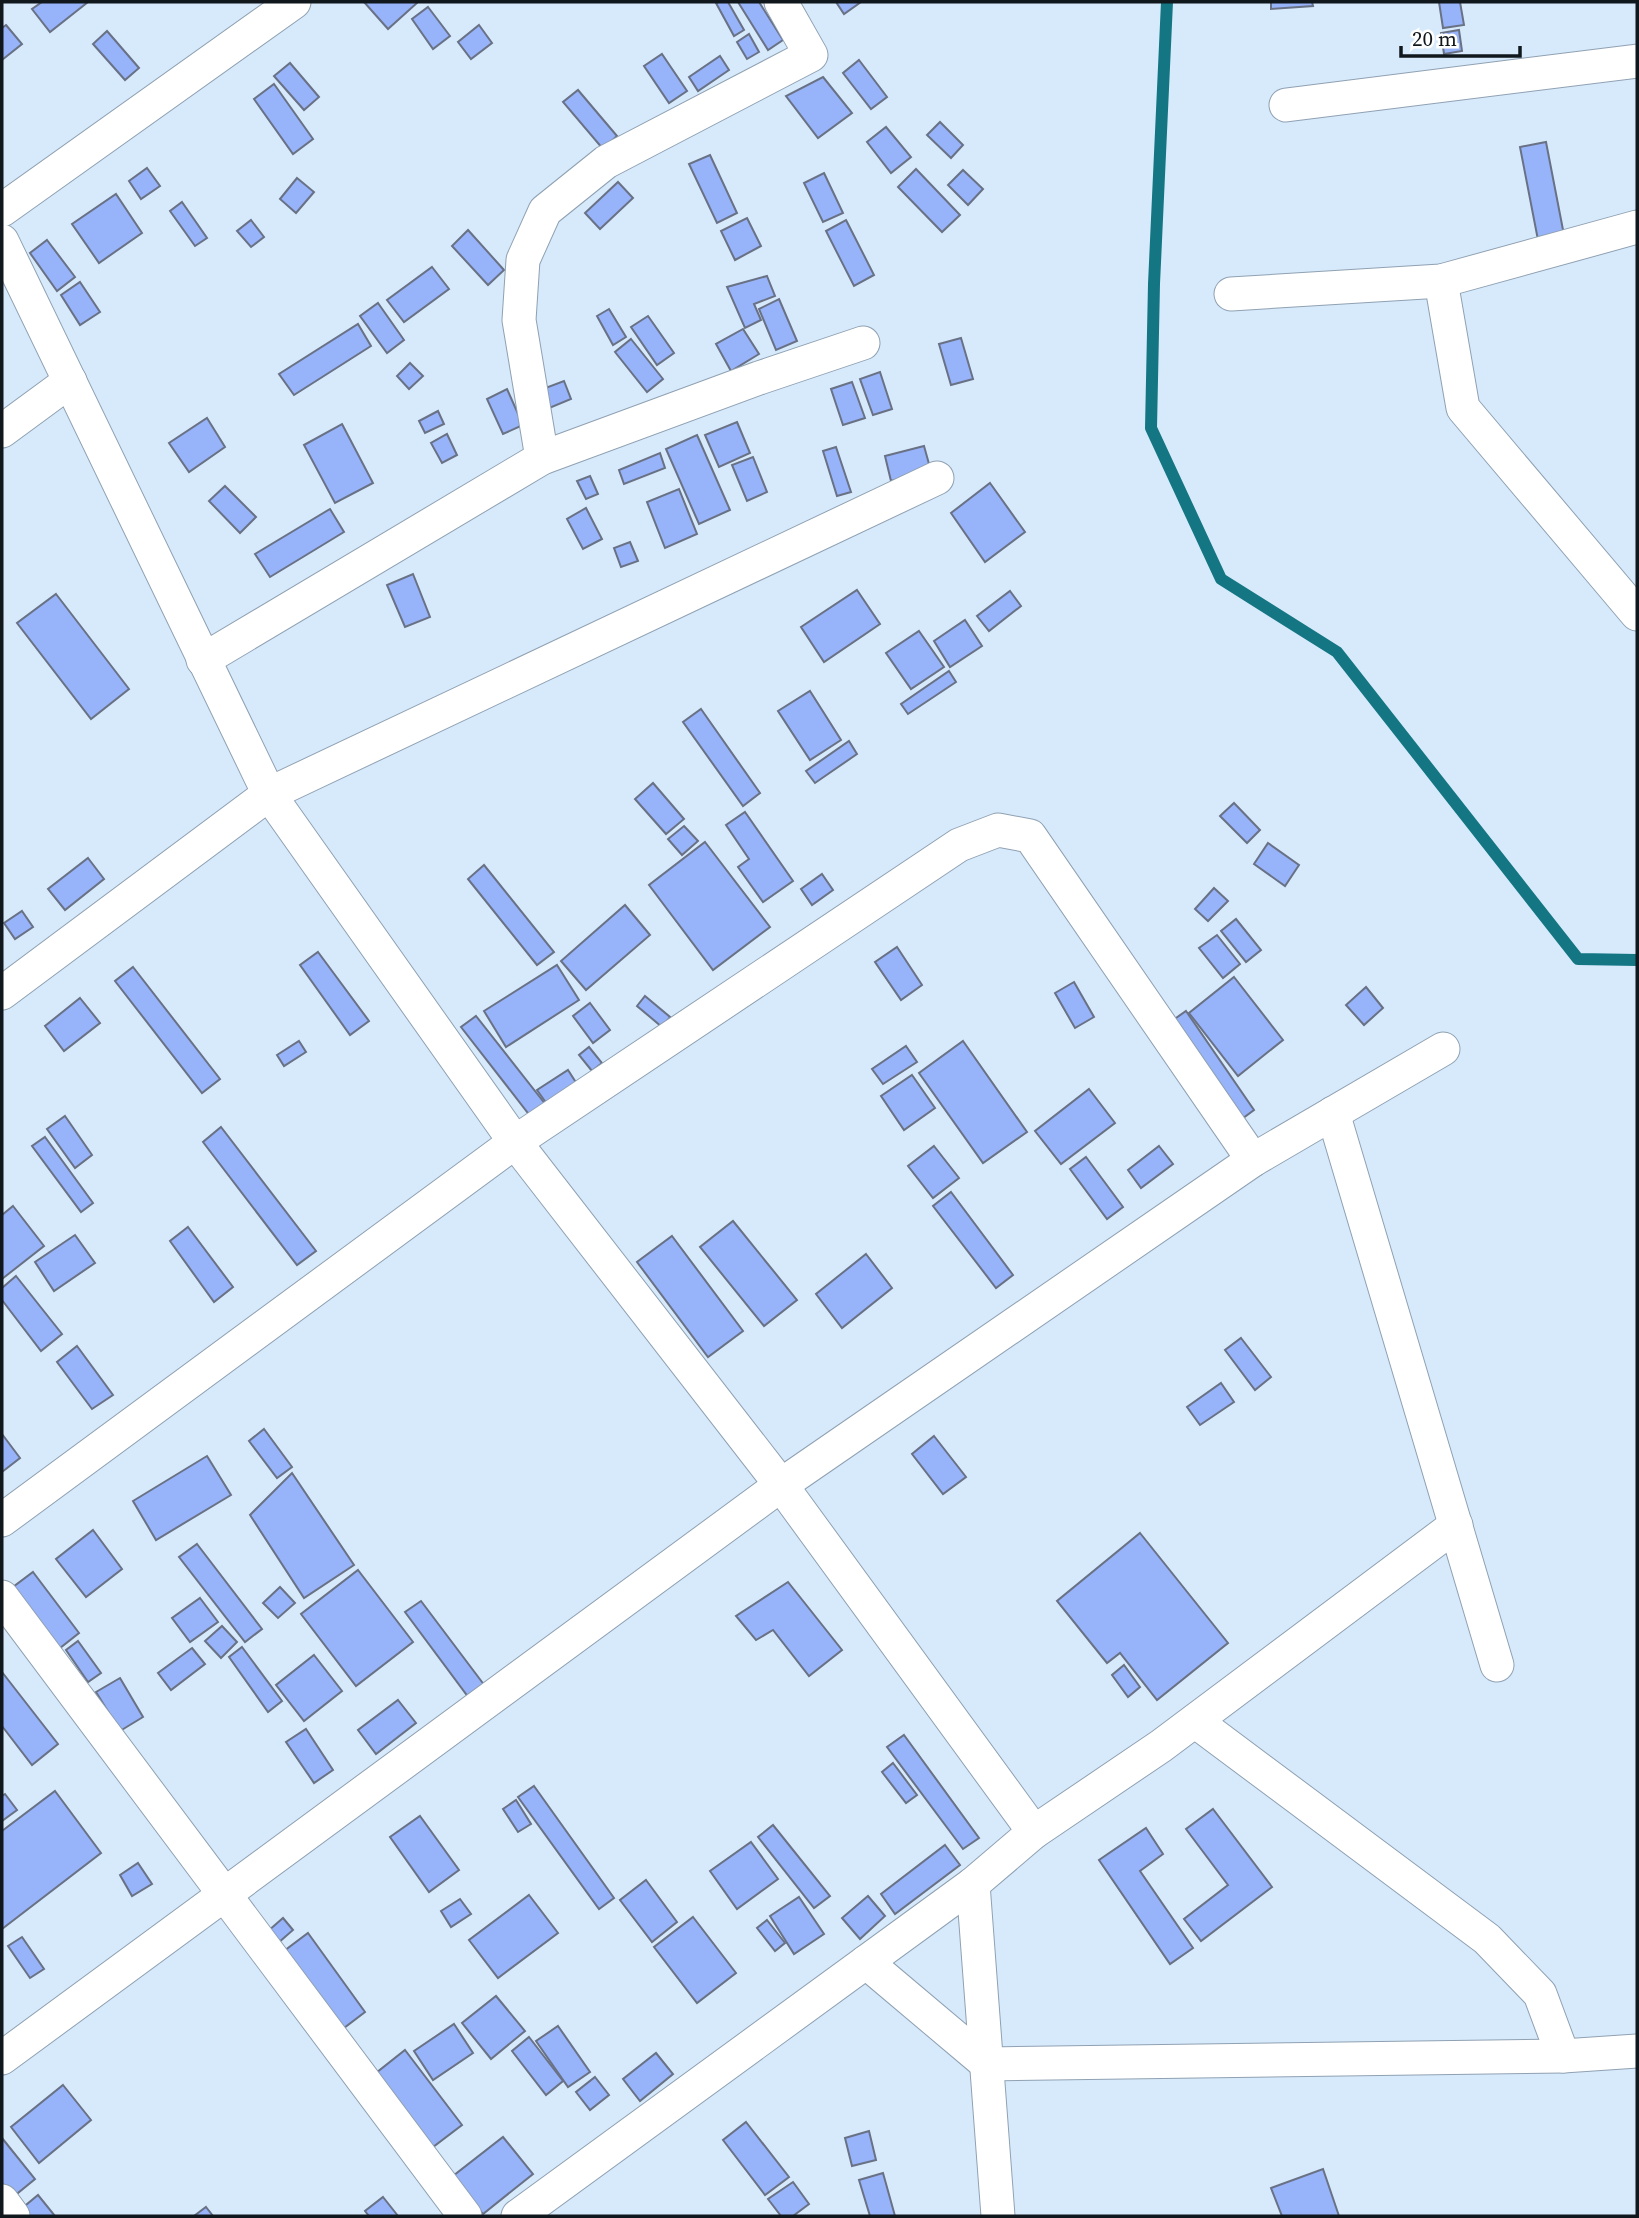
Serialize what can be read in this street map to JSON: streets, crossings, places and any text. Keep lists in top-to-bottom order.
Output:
{
  "scale_bar": "20 m"
}
